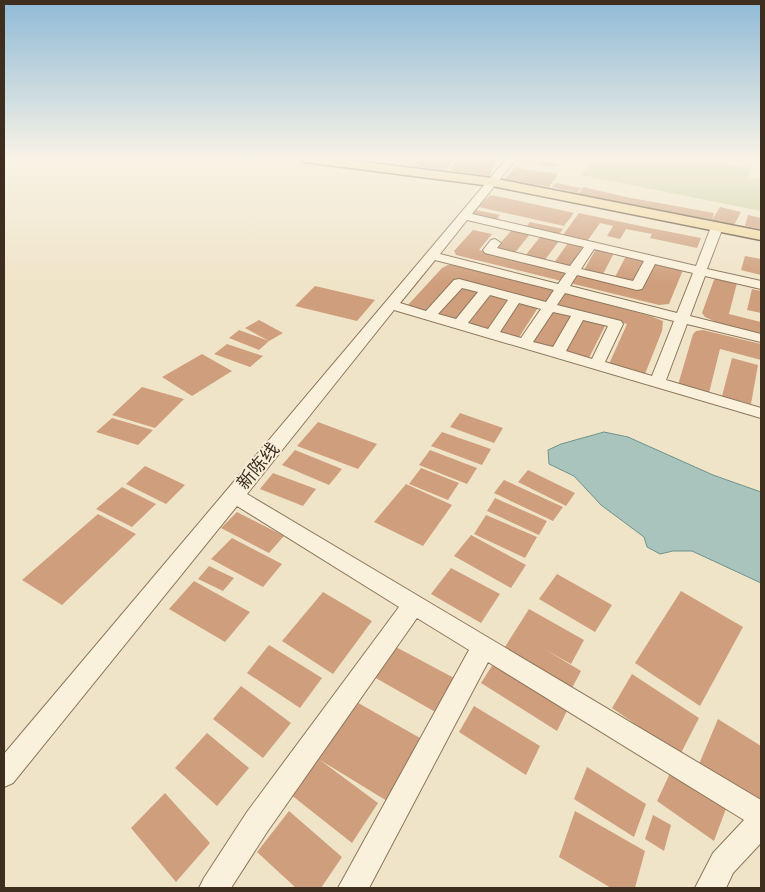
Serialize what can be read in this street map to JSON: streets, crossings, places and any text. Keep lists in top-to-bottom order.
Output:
{
  "streets": {
    "street": ["新陈线"]
  }
}
